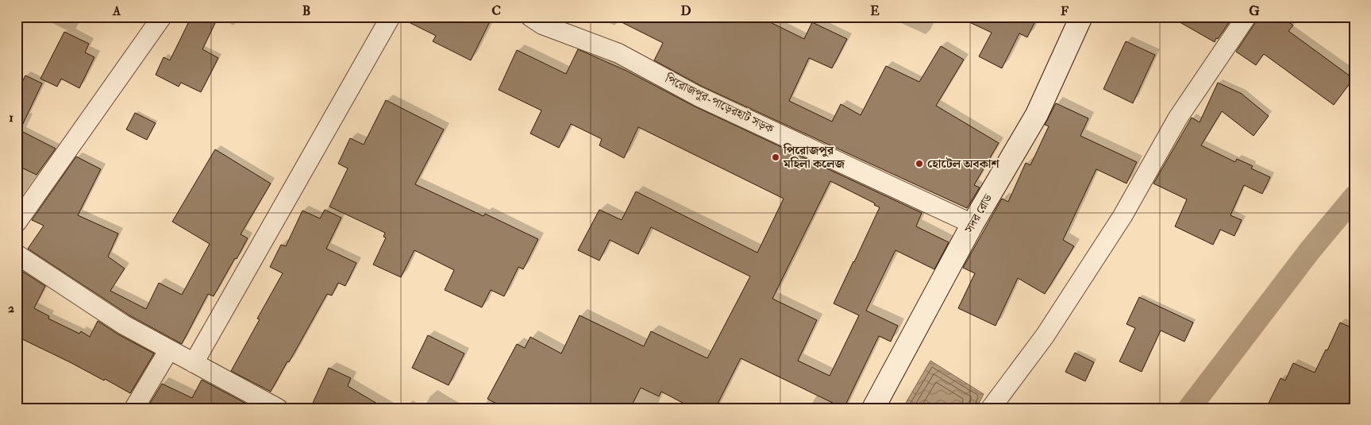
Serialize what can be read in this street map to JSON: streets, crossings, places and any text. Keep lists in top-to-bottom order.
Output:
{
  "streets": {
    "street": ["পিরোজপুর-পাড়েরহাট সড়ক", "সদর রোড"]
  },
  "crossings": [
    ["পিরোজপুর-পাড়েরহাট সড়ক", "সদর রোড"]
  ],
  "places": ["পিরোজপুর মহিলা কলেজ", "হোটেল অবকাশ"],
  "grid": {
    "columns": [
      "A",
      "B",
      "C",
      "D",
      "E",
      "F",
      "G"
    ],
    "rows": ["1", "2"]
  }
}
